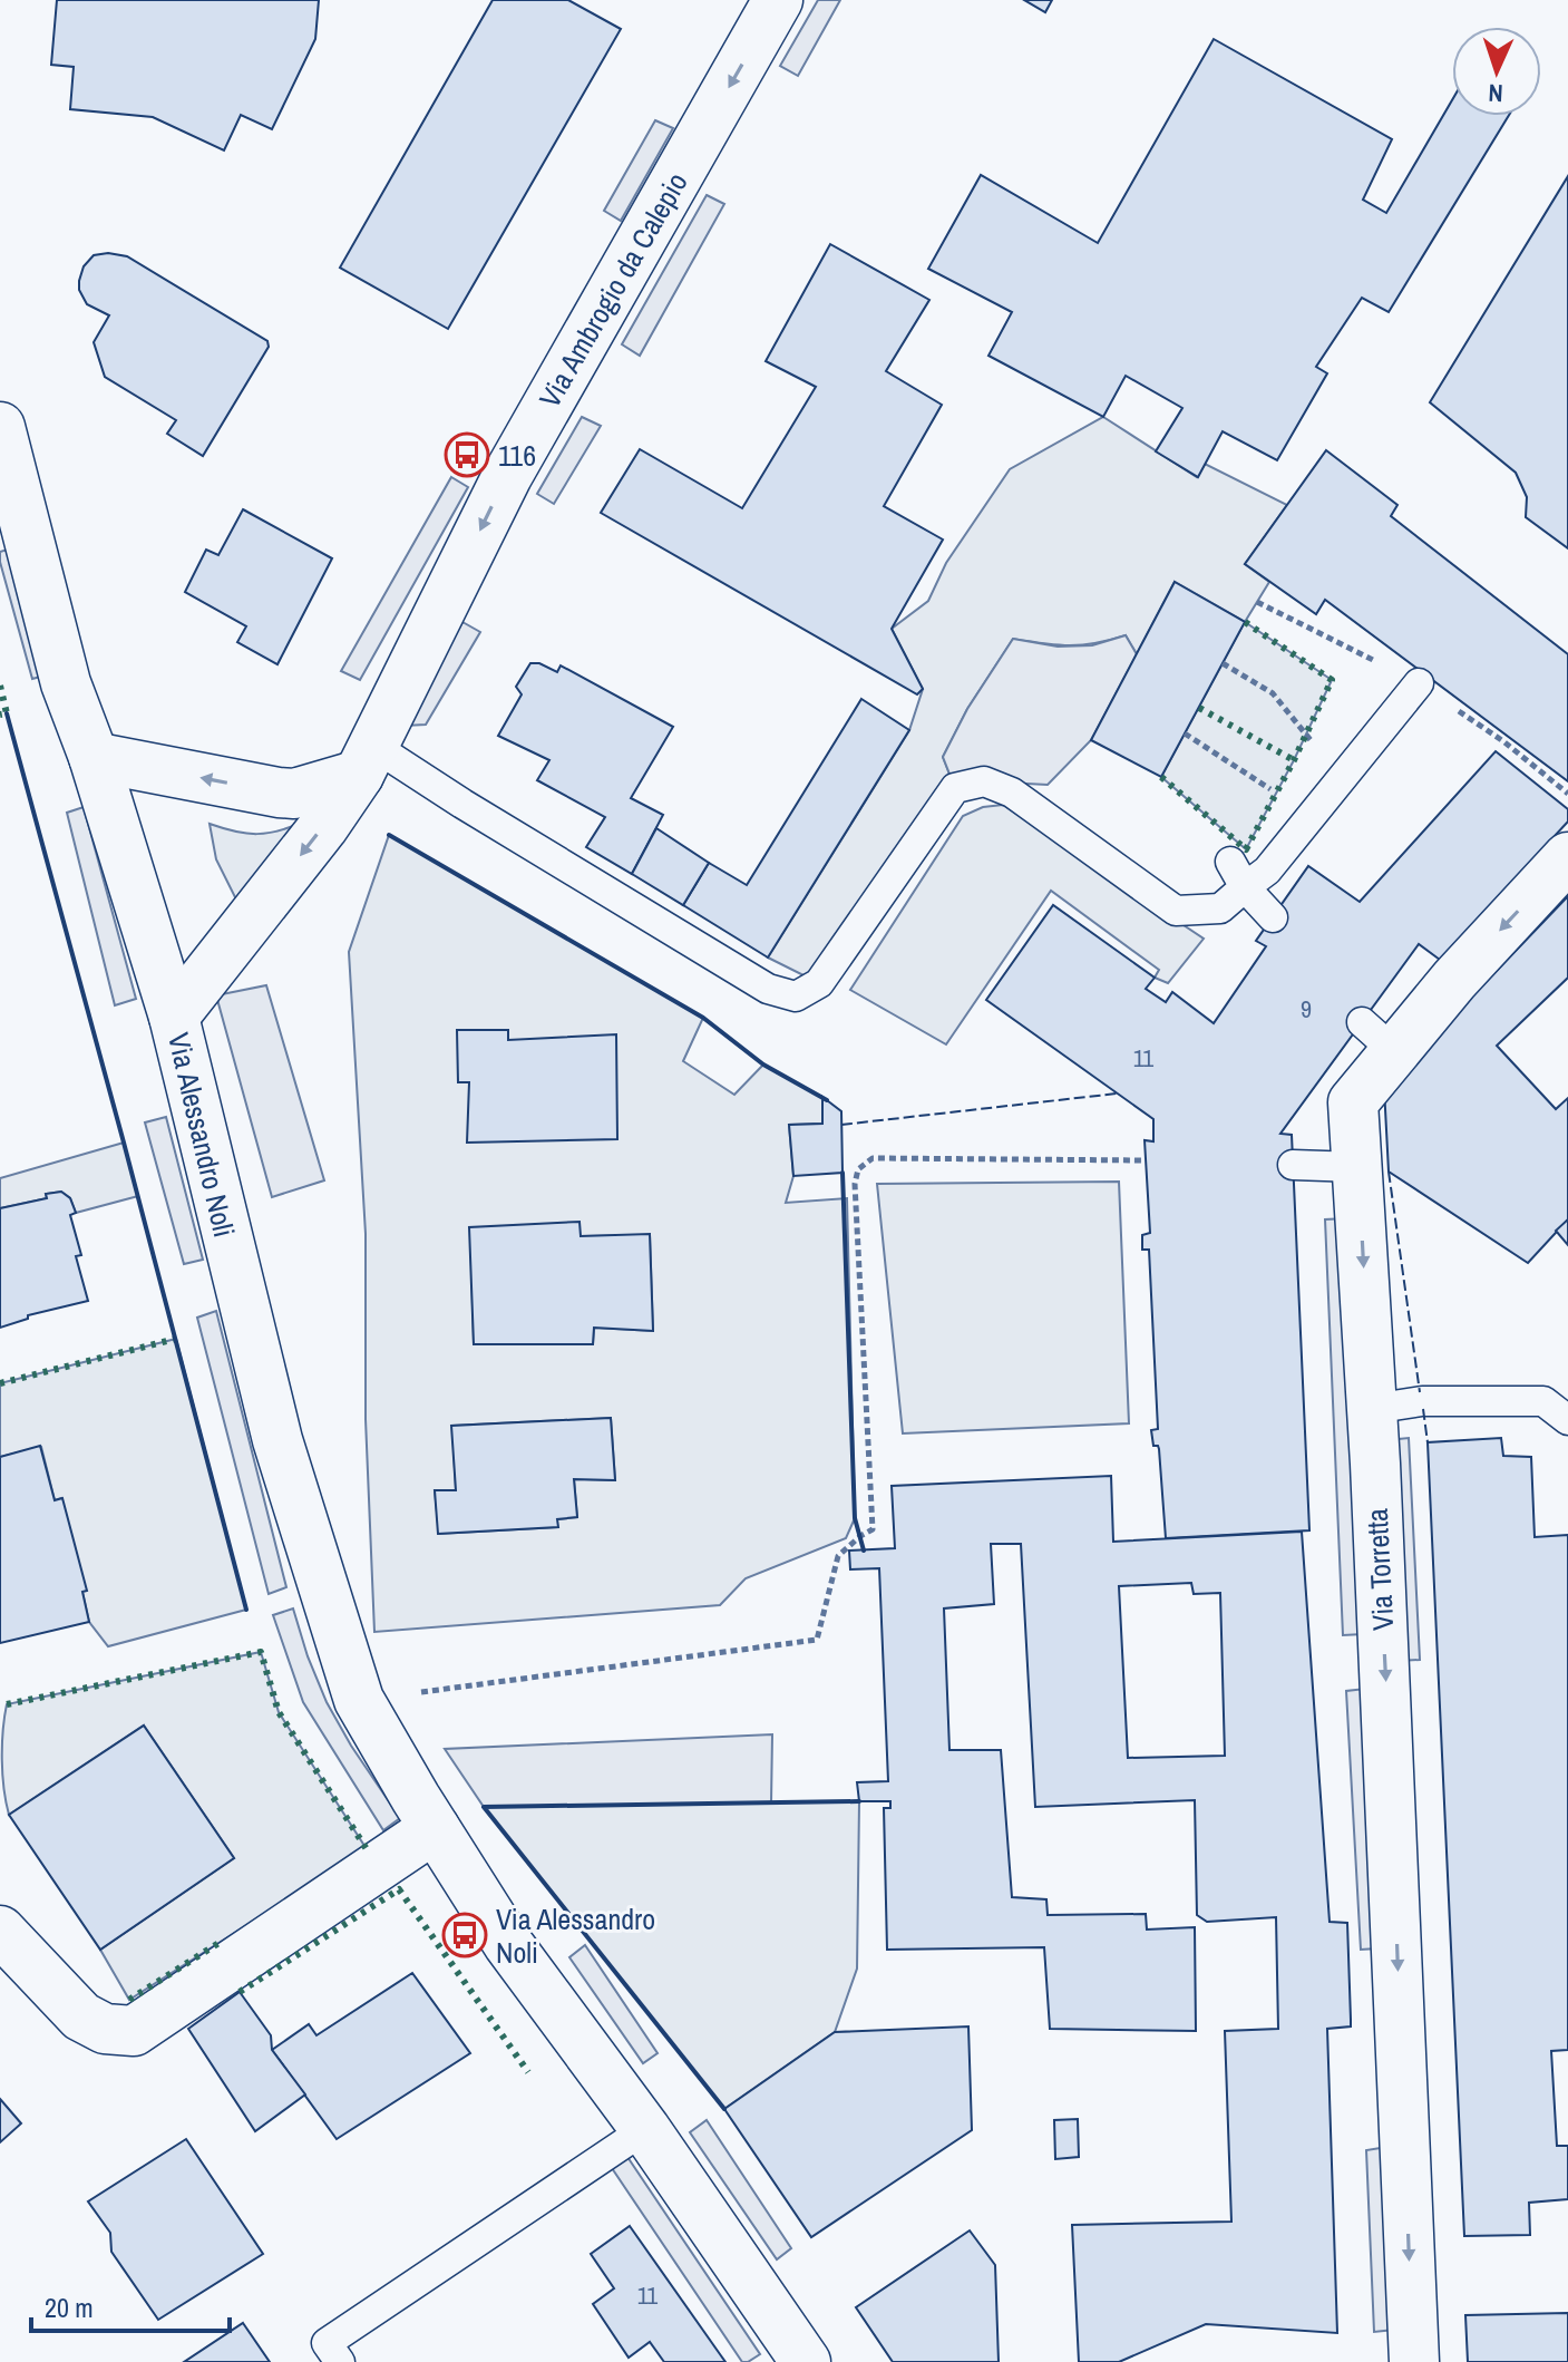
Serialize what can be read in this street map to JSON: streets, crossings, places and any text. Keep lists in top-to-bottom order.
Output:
{
  "streets": {
    "street": ["Via Ambrogio da Calepio", "Via Alessandro Noli", "Via Torretta"]
  },
  "crossings": [
    ["Via Ambrogio da Calepio", "Via Alessandro Noli"]
  ],
  "one_way": ["Via Ambrogio da Calepio", "Via Torretta"],
  "places": {
    "bus stop": ["116", "Via Alessandro Noli"]
  },
  "house_numbers": ["9", "11", "11"],
  "scale_bar": "20 m",
  "north": "bottom"
}
